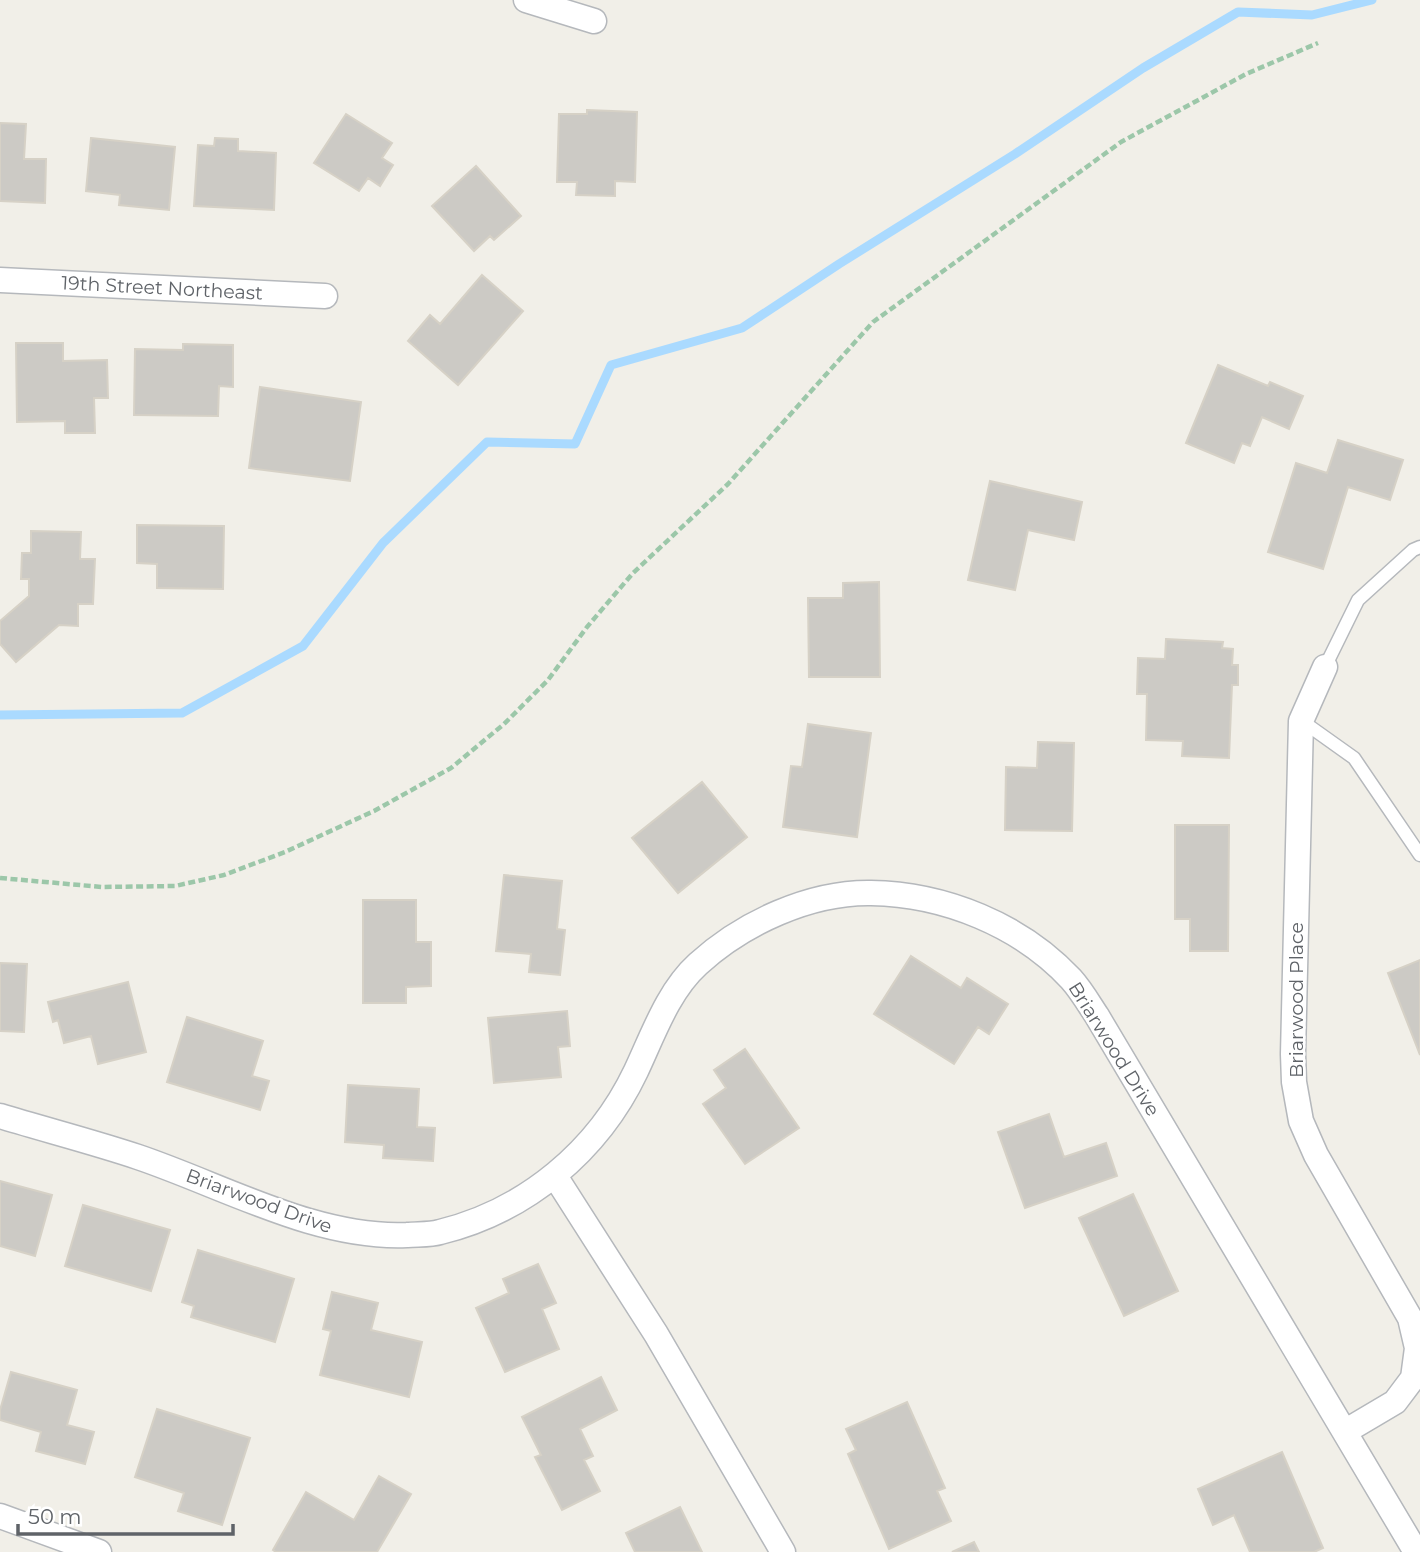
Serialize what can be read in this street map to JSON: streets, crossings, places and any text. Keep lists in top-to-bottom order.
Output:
{
  "streets": {
    "street": ["19th Street Northeast", "Briarwood Place", "Briarwood Drive"]
  },
  "crossings": [
    ["Briarwood Place", "Briarwood Drive"]
  ],
  "scale_bar": "50 m"
}
